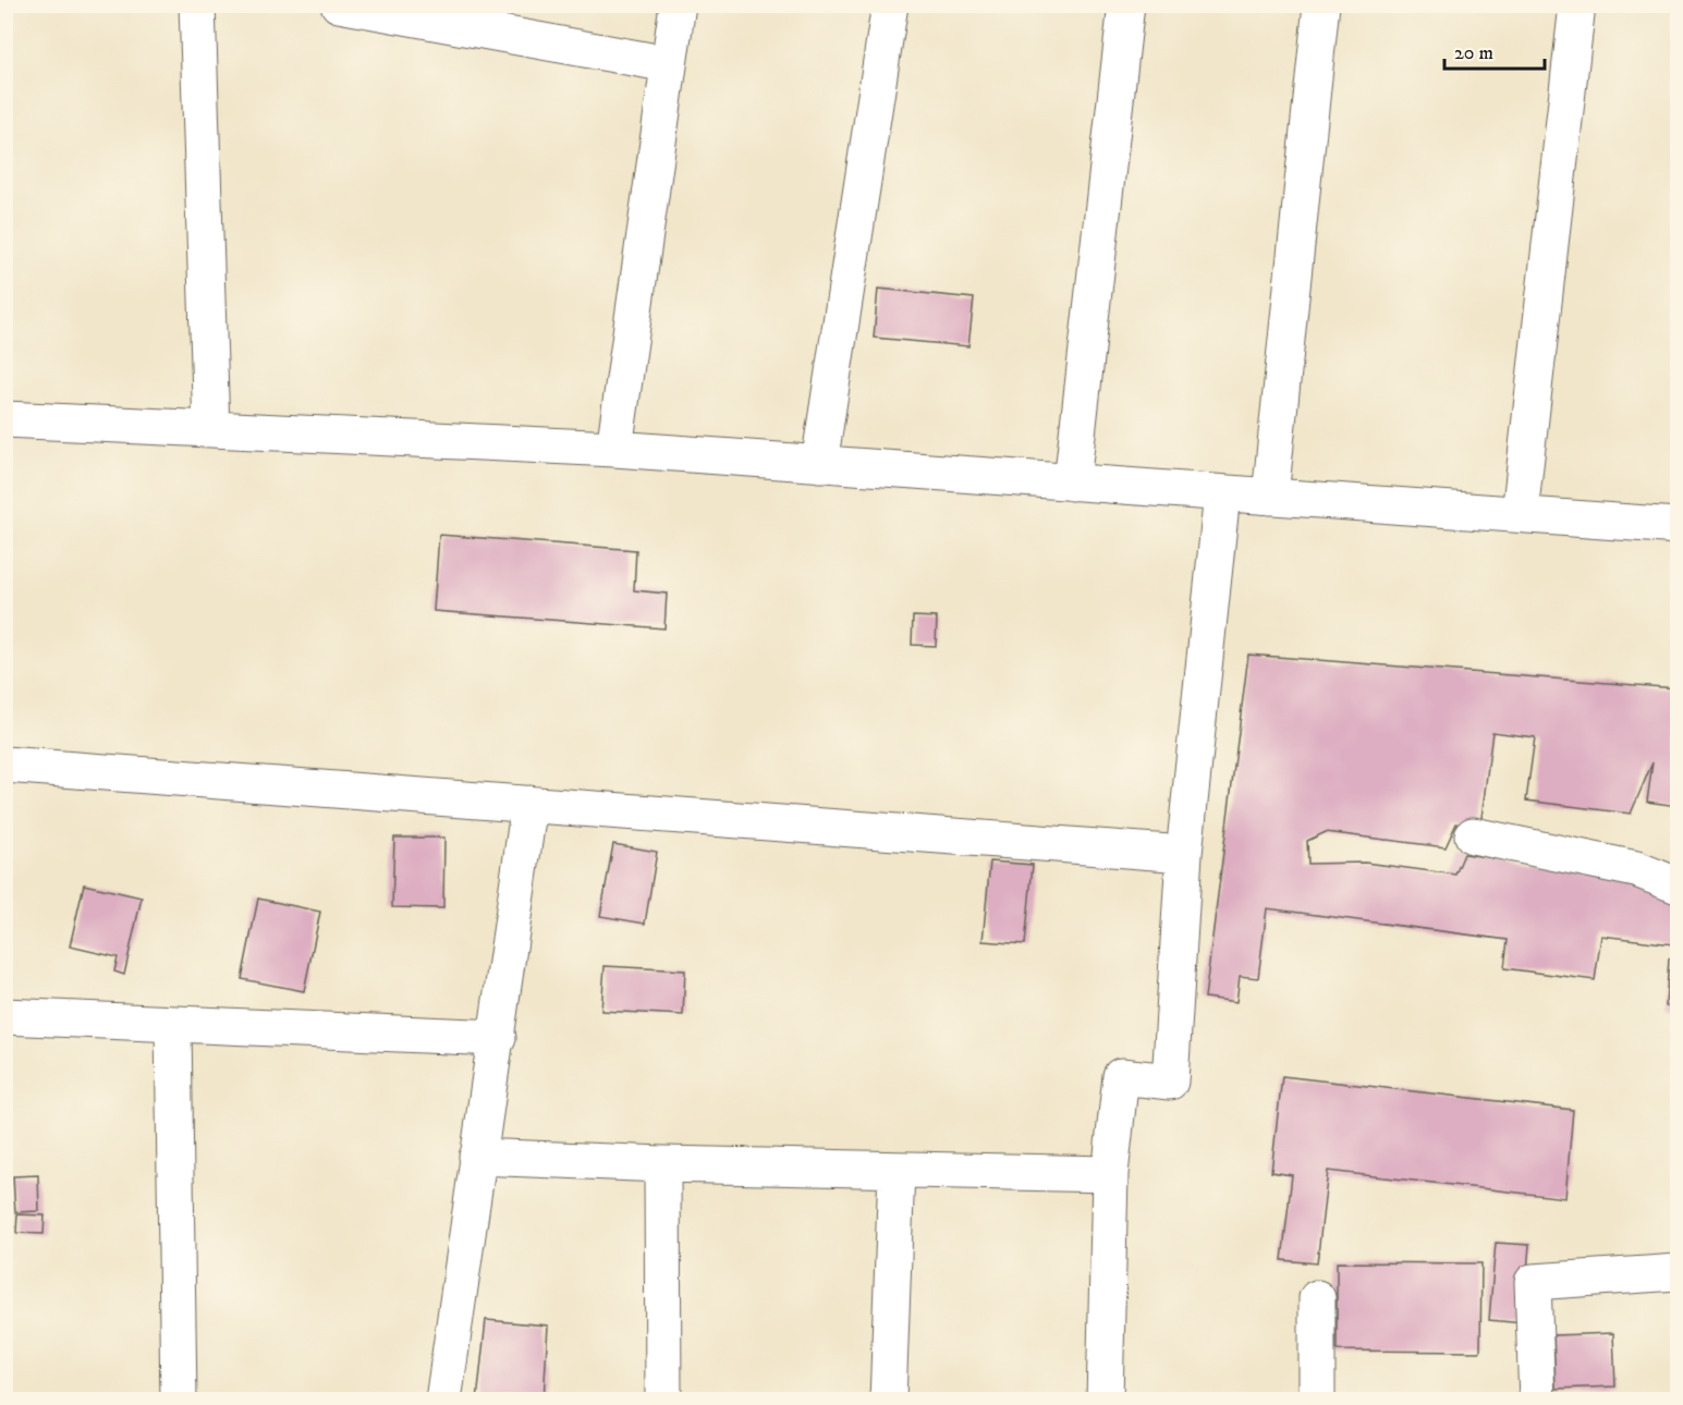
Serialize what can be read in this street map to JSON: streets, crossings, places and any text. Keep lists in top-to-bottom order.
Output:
{
  "scale_bar": "20 m"
}
